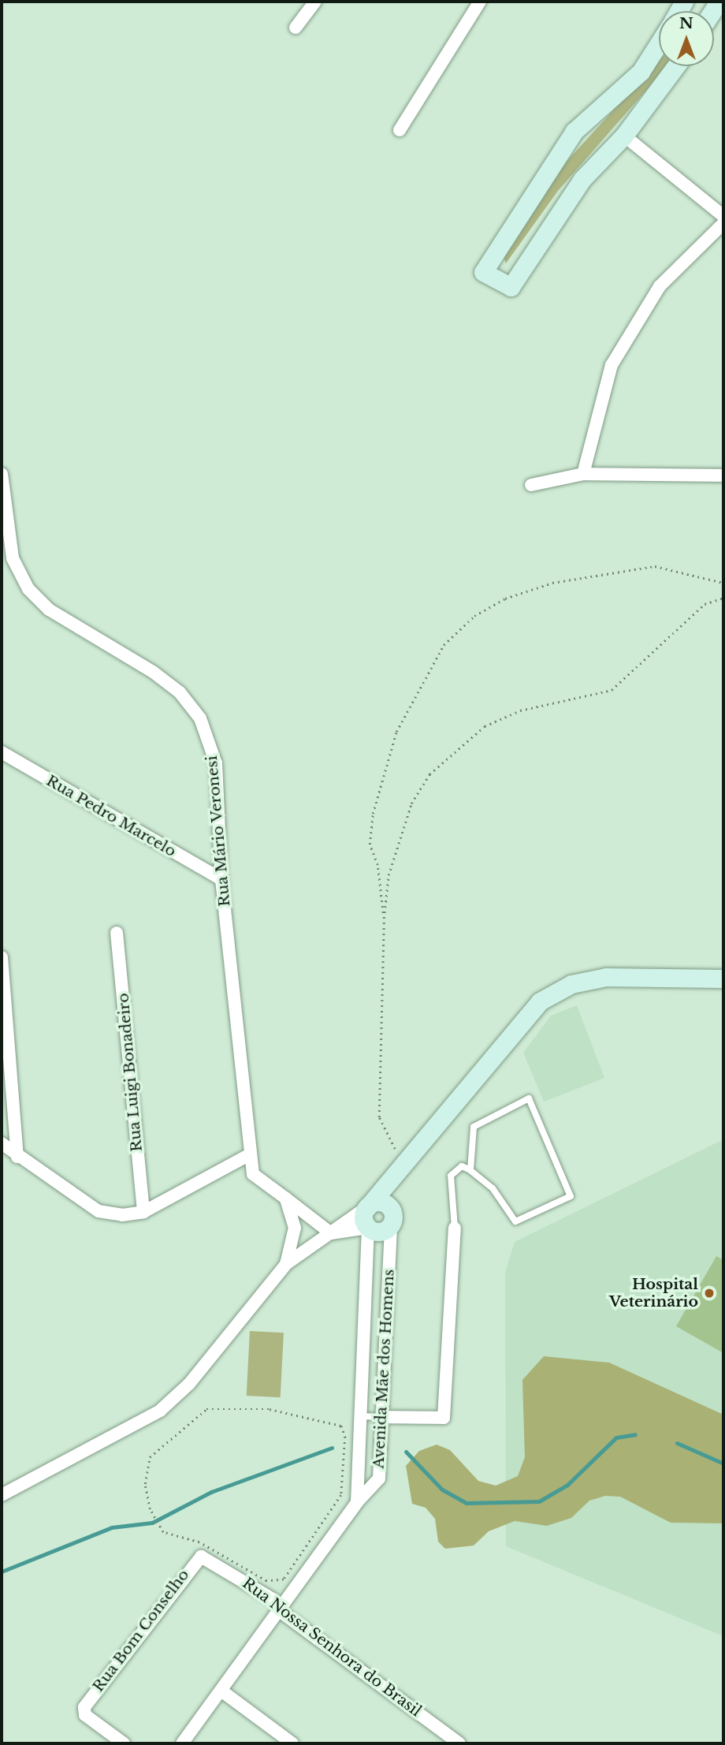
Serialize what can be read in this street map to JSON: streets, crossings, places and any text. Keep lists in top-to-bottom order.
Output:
{
  "streets": {
    "street": [
      "Rua Pedro Marcelo",
      "Rua Mário Veronesi",
      "Rua Luigi Bonadeiro",
      "Avenida Mãe dos Homens",
      "Rua Bom Conselho",
      "Rua Nossa Senhora do Brasil"
    ]
  },
  "crossings": [
    ["Rua Pedro Marcelo", "Rua Mário Veronesi"],
    ["Avenida Mãe dos Homens", "Rua Nossa Senhora do Brasil"],
    ["Rua Bom Conselho", "Rua Nossa Senhora do Brasil"]
  ],
  "places": ["Hospital Veterinário"],
  "north": "top"
}
